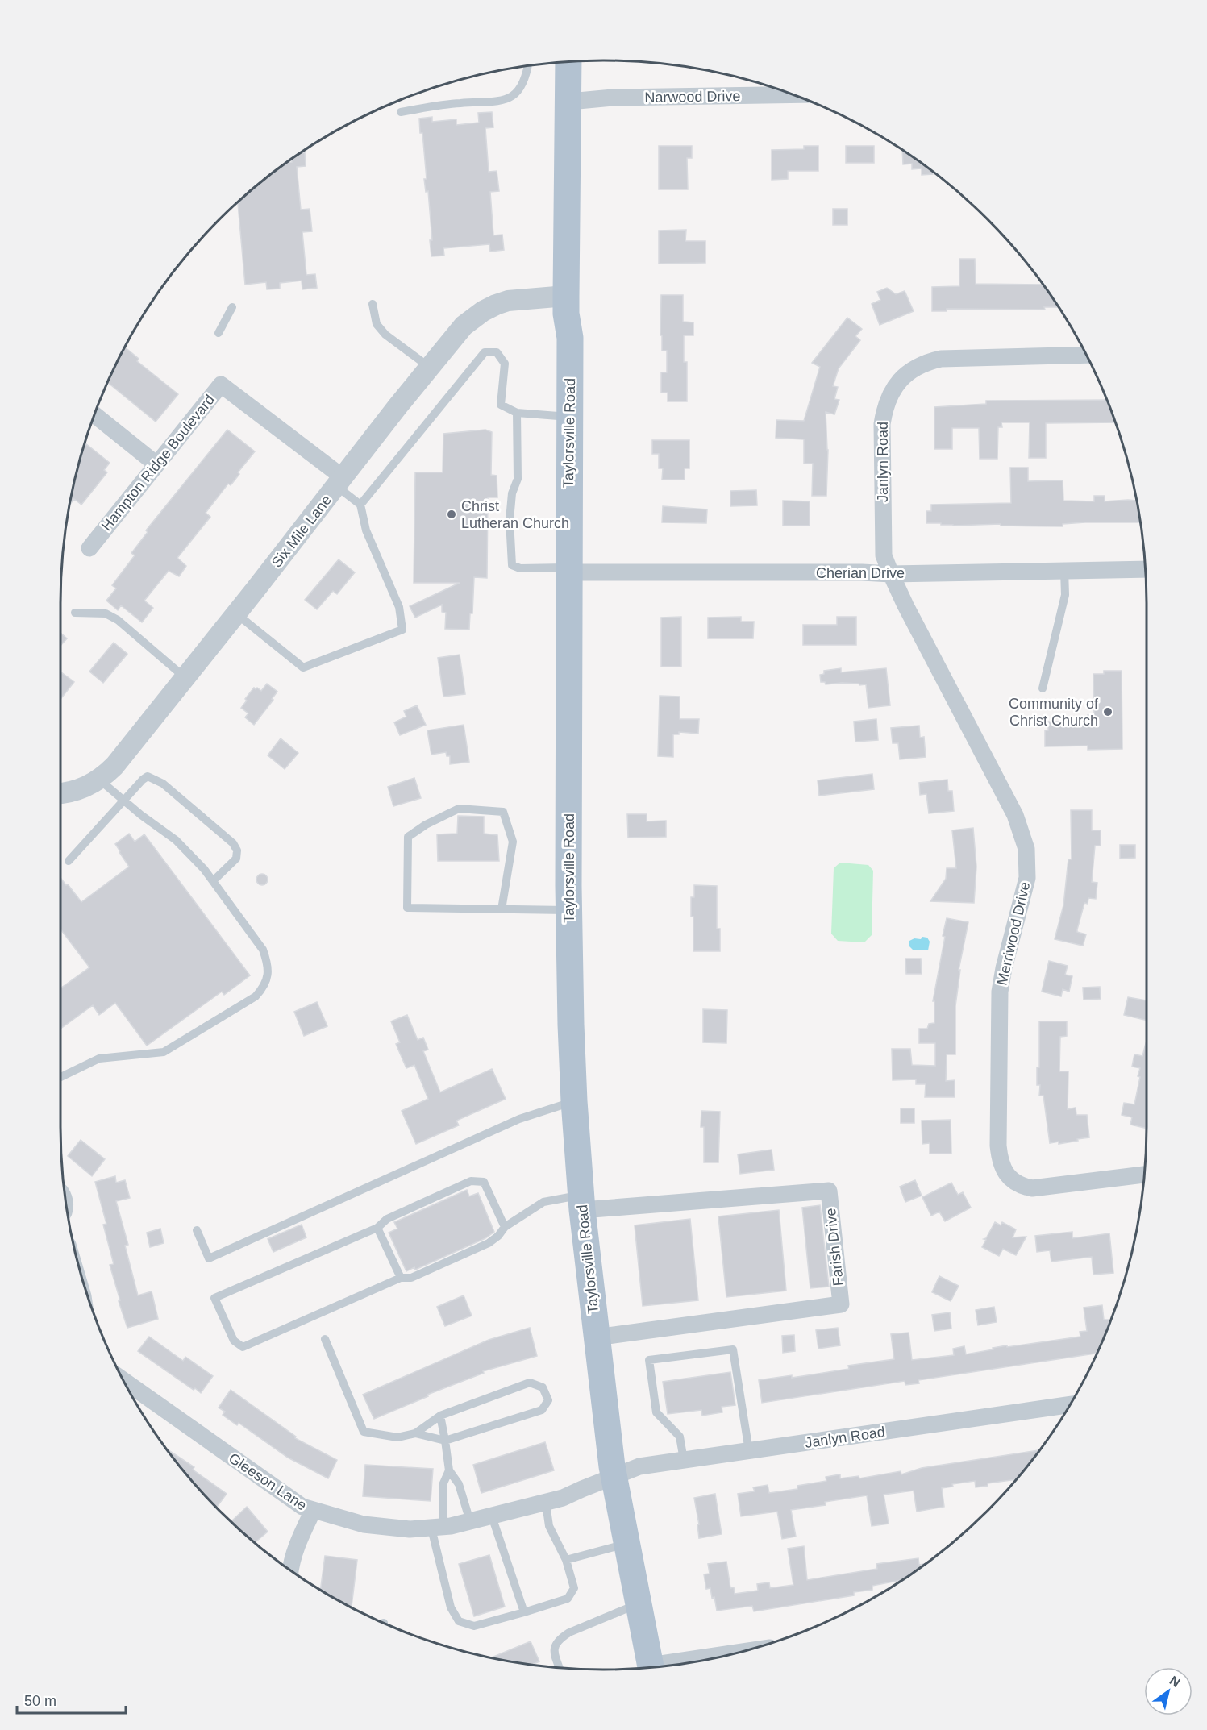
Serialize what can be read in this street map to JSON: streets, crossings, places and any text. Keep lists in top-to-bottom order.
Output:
{
  "streets": {
    "main road": ["Taylorsville Road"],
    "street": [
      "Narwood Drive",
      "Janlyn Road",
      "Hampton Ridge Boulevard",
      "Six Mile Lane",
      "Cherian Drive",
      "Merriwood Drive",
      "Farish Drive",
      "Gleeson Lane"
    ]
  },
  "crossings": [
    ["Narwood Drive", "Taylorsville Road"],
    ["Taylorsville Road", "Janlyn Road"],
    ["Taylorsville Road", "Six Mile Lane"],
    ["Taylorsville Road", "Cherian Drive"],
    ["Taylorsville Road", "Farish Drive"],
    ["Taylorsville Road", "Gleeson Lane"],
    ["Janlyn Road", "Cherian Drive"],
    ["Janlyn Road", "Merriwood Drive"],
    ["Janlyn Road", "Gleeson Lane"],
    ["Hampton Ridge Boulevard", "Six Mile Lane"],
    ["Cherian Drive", "Merriwood Drive"]
  ],
  "places": ["Christ Lutheran Church", "Community of Christ Church"],
  "scale_bar": "50 m",
  "north": "top right"
}
